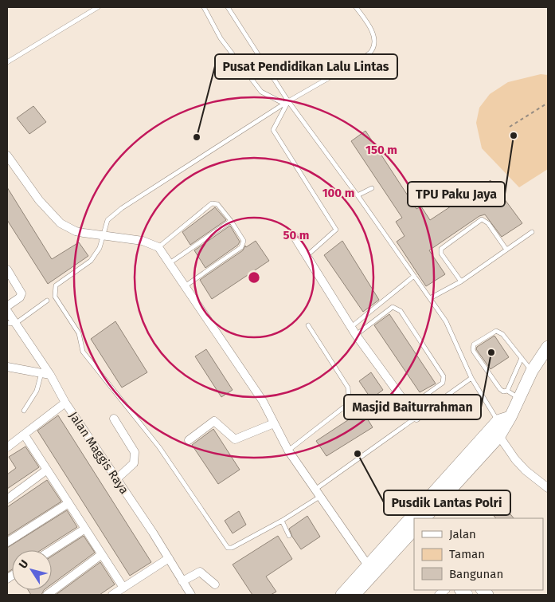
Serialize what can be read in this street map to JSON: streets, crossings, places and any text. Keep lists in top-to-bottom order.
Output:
{
  "streets": {
    "street": ["Jalan Maggis Raya"]
  },
  "places": [
    "TPU Paku Jaya",
    "Pusat Pendidikan Lalu Lintas",
    "Masjid Baiturrahman",
    "Pusdik Lantas Polri"
  ],
  "legend": ["Jalan", "Taman", "Bangunan"],
  "north": "top left",
  "rings": ["150 m", "100 m", "50 m"]
}
